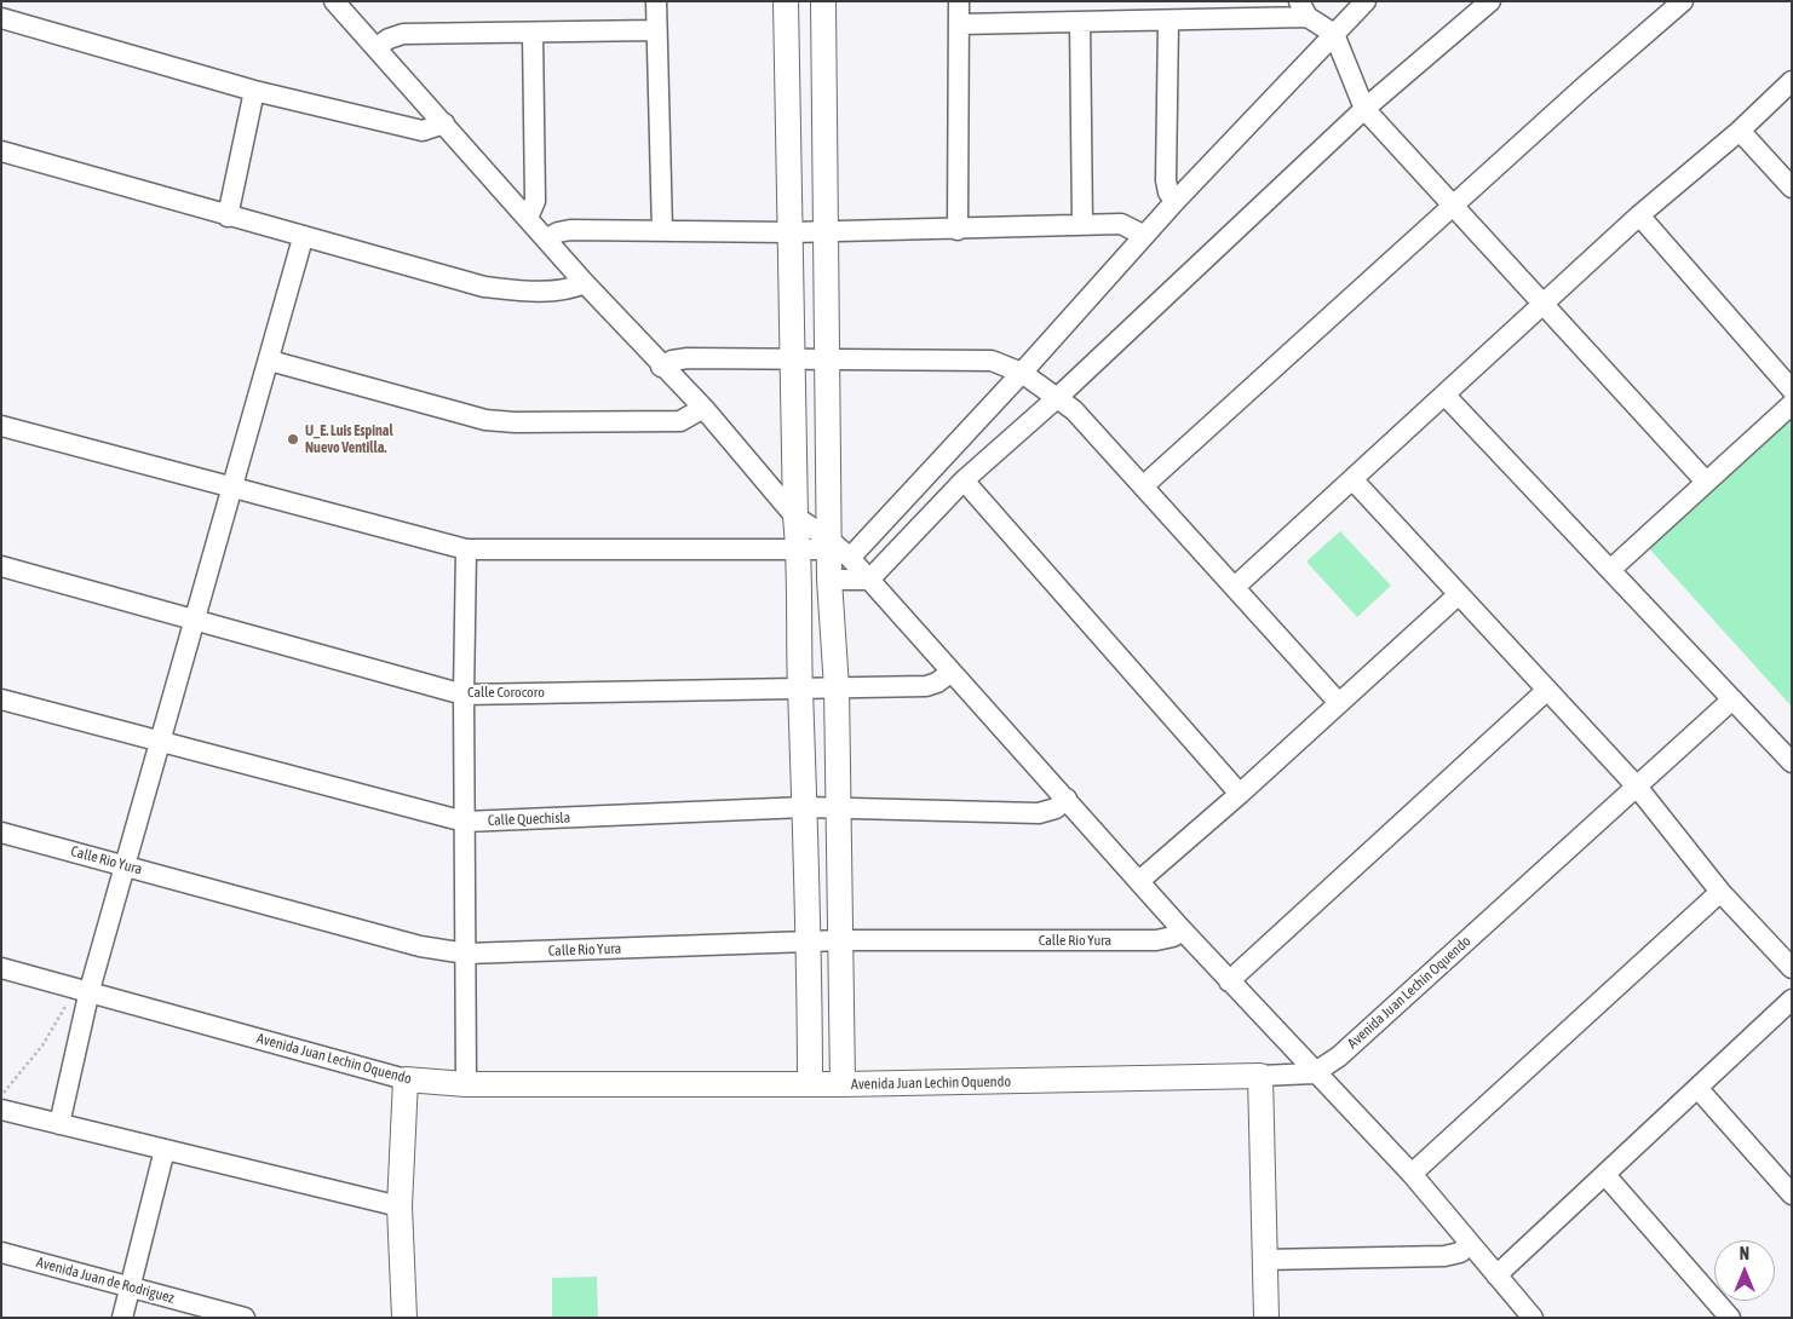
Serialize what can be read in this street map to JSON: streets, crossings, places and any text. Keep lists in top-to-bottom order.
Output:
{
  "streets": {
    "street": [
      "Calle Corocoro",
      "Calle Quechisla",
      "Calle Rio Yura",
      "Avenida Juan Lechin Oquendo",
      "Avenida Juan de Rodriguez"
    ]
  },
  "places": ["U_E. Luis Espinal Nuevo Ventilla."],
  "north": "top"
}
